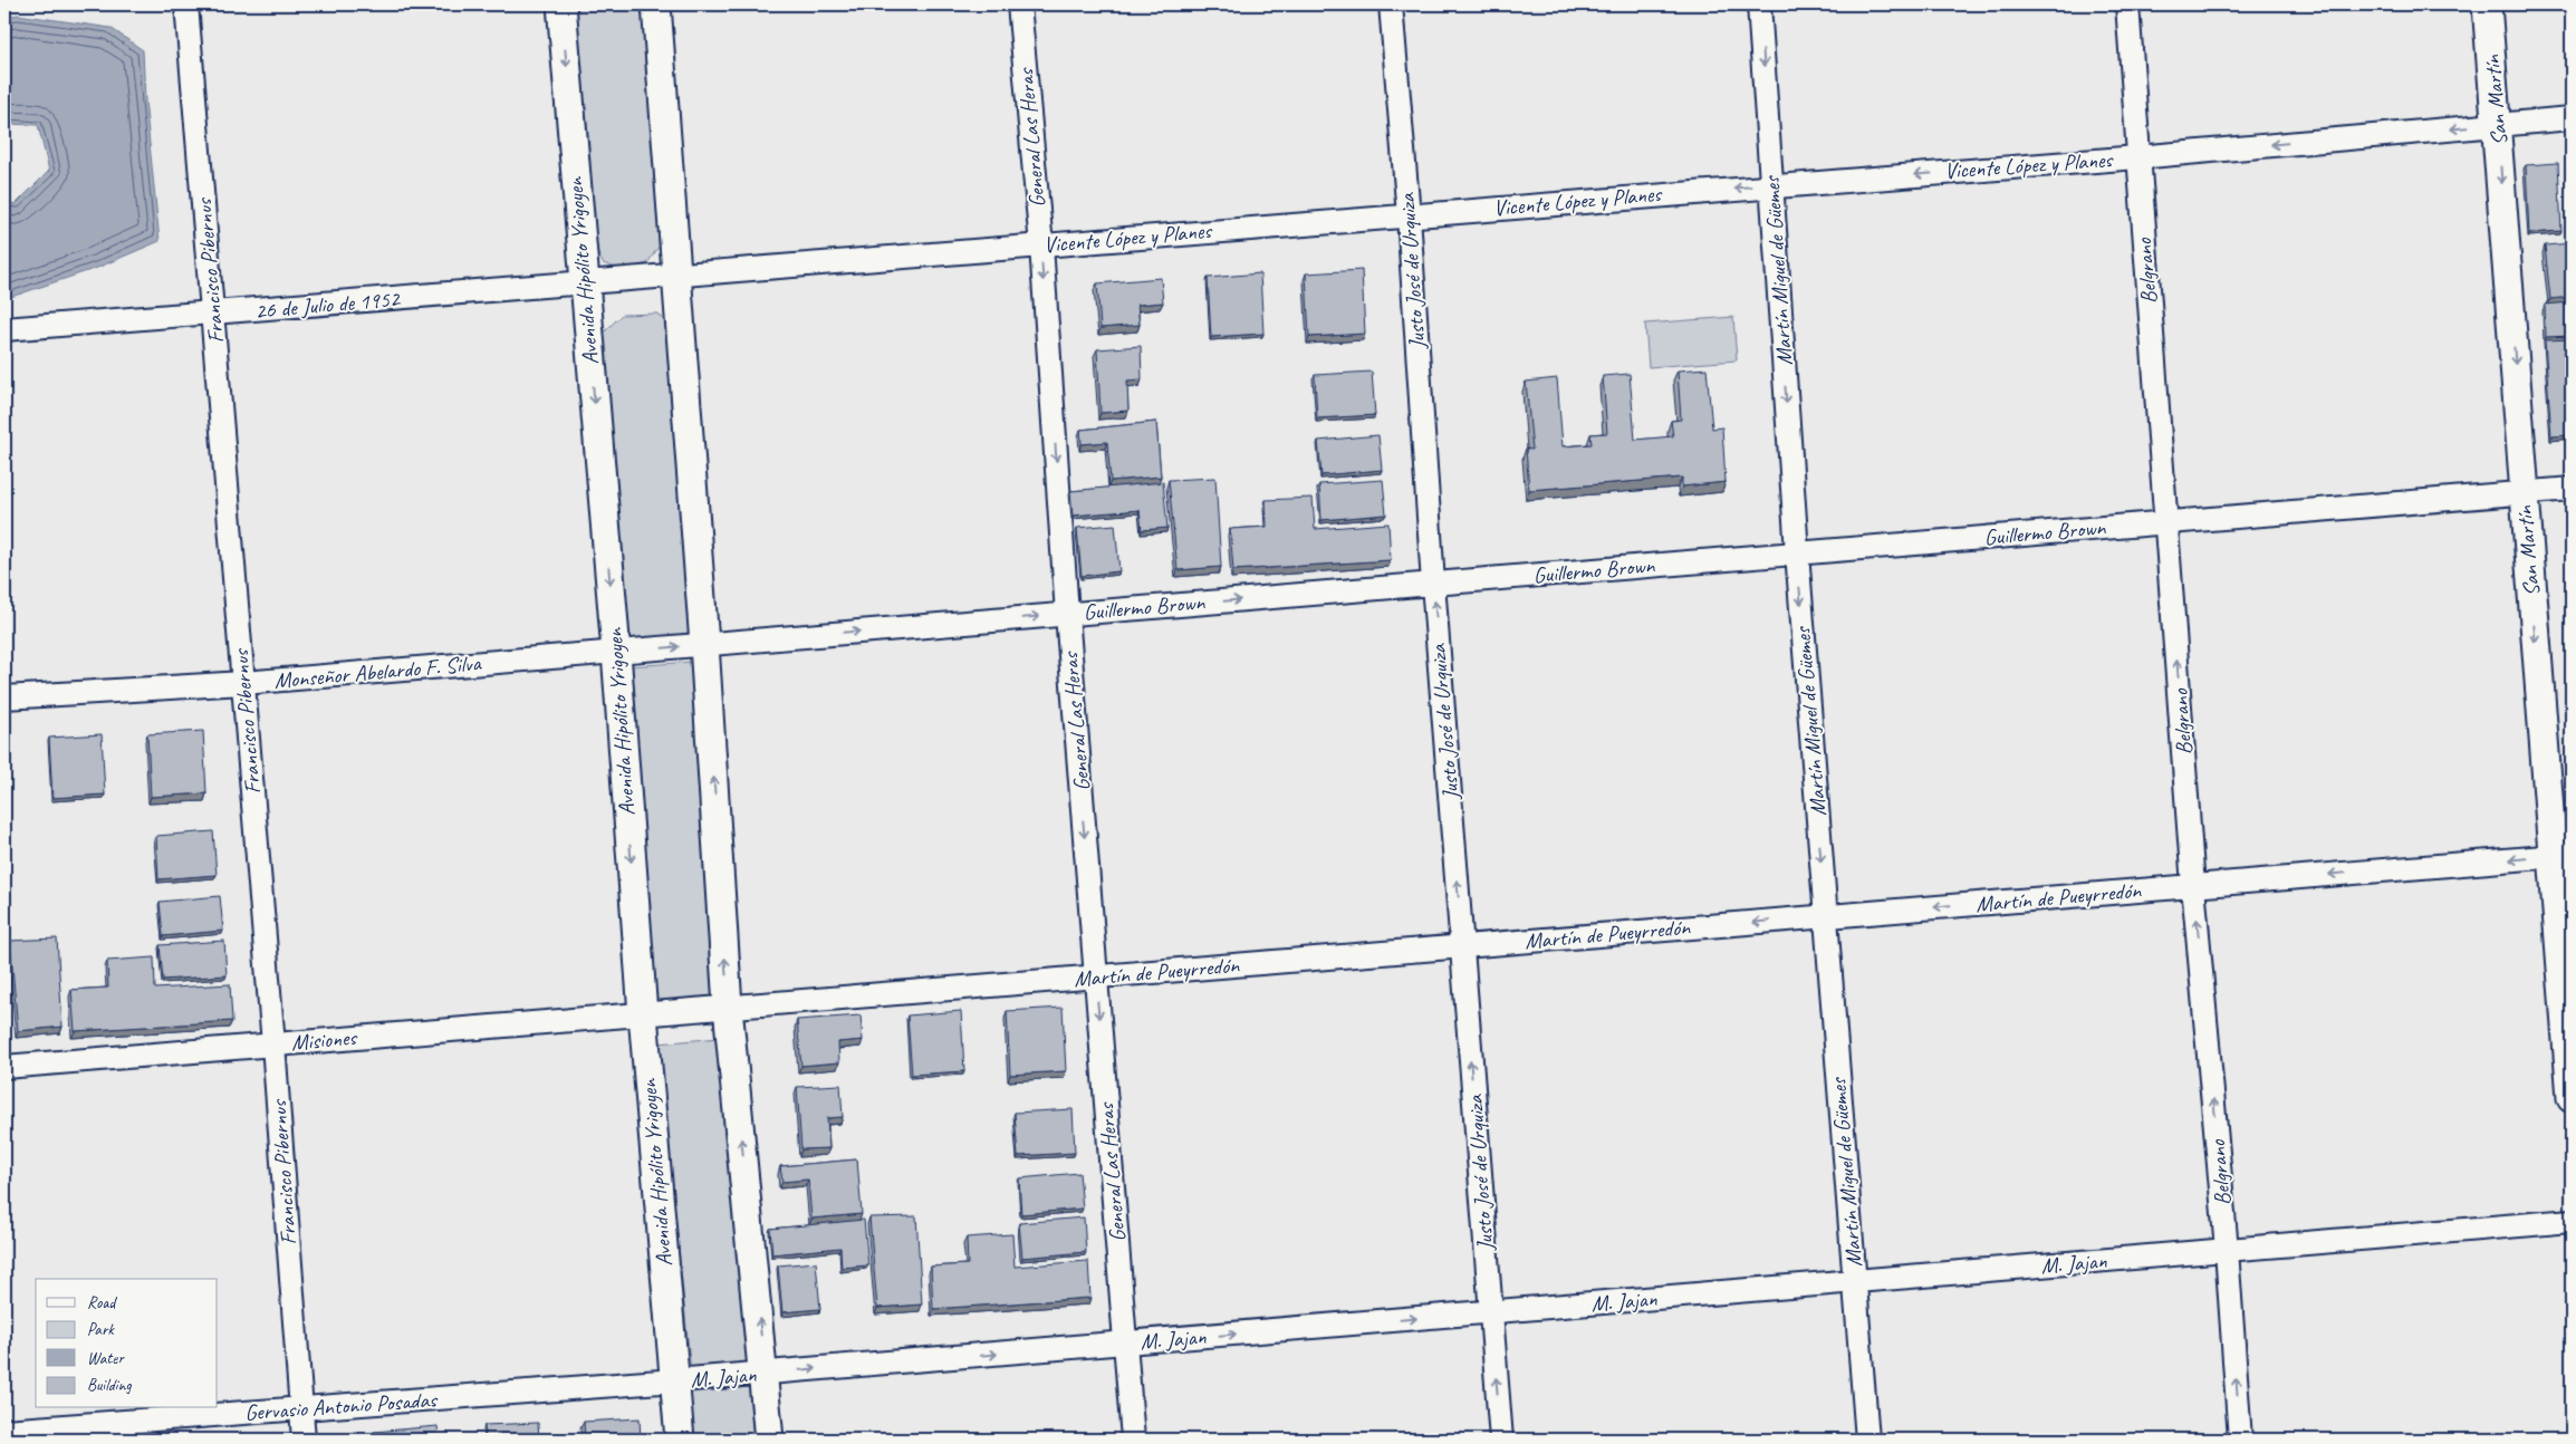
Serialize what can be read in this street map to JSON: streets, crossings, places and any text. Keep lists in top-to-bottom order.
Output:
{
  "streets": {
    "main road": ["San Martín", "Avenida Hipólito Yrigoyen"],
    "street": [
      "General Las Heras",
      "Vicente López y Planes",
      "Francisco Pibernus",
      "Justo José de Urquiza",
      "Martín Miguel de Güemes",
      "Belgrano",
      "26 de Julio de 1952",
      "Guillermo Brown",
      "Monseñor Abelardo F. Silva",
      "Martín de Pueyrredón",
      "Misiones",
      "M. Jajan",
      "Gervasio Antonio Posadas"
    ]
  },
  "crossings": [
    ["San Martín", "Vicente López y Planes"],
    ["San Martín", "Guillermo Brown"],
    ["San Martín", "Martín de Pueyrredón"],
    ["General Las Heras", "Vicente López y Planes"],
    ["General Las Heras", "Guillermo Brown"],
    ["General Las Heras", "Martín de Pueyrredón"],
    ["General Las Heras", "M. Jajan"],
    ["Vicente López y Planes", "Avenida Hipólito Yrigoyen"],
    ["Vicente López y Planes", "Justo José de Urquiza"],
    ["Vicente López y Planes", "Martín Miguel de Güemes"],
    ["Vicente López y Planes", "Belgrano"],
    ["Vicente López y Planes", "26 de Julio de 1952"],
    ["Francisco Pibernus", "26 de Julio de 1952"],
    ["Francisco Pibernus", "Monseñor Abelardo F. Silva"],
    ["Francisco Pibernus", "Misiones"],
    ["Francisco Pibernus", "Gervasio Antonio Posadas"],
    ["Avenida Hipólito Yrigoyen", "26 de Julio de 1952"],
    ["Avenida Hipólito Yrigoyen", "Guillermo Brown"],
    ["Avenida Hipólito Yrigoyen", "Monseñor Abelardo F. Silva"],
    ["Avenida Hipólito Yrigoyen", "Martín de Pueyrredón"],
    ["Avenida Hipólito Yrigoyen", "Misiones"],
    ["Avenida Hipólito Yrigoyen", "M. Jajan"],
    ["Avenida Hipólito Yrigoyen", "Gervasio Antonio Posadas"],
    ["Justo José de Urquiza", "Guillermo Brown"],
    ["Justo José de Urquiza", "Martín de Pueyrredón"],
    ["Justo José de Urquiza", "M. Jajan"],
    ["Martín Miguel de Güemes", "Guillermo Brown"],
    ["Martín Miguel de Güemes", "Martín de Pueyrredón"],
    ["Martín Miguel de Güemes", "M. Jajan"],
    ["Belgrano", "Guillermo Brown"],
    ["Belgrano", "Martín de Pueyrredón"],
    ["Belgrano", "M. Jajan"],
    ["Guillermo Brown", "Monseñor Abelardo F. Silva"],
    ["Martín de Pueyrredón", "Misiones"],
    ["M. Jajan", "Gervasio Antonio Posadas"]
  ],
  "one_way": [
    "San Martín",
    "General Las Heras",
    "Vicente López y Planes",
    "Justo José de Urquiza",
    "Martín Miguel de Güemes",
    "Belgrano",
    "Guillermo Brown",
    "Martín de Pueyrredón",
    "M. Jajan"
  ],
  "legend": [
    "Road",
    "Park",
    "Water",
    "Building"
  ]
}
